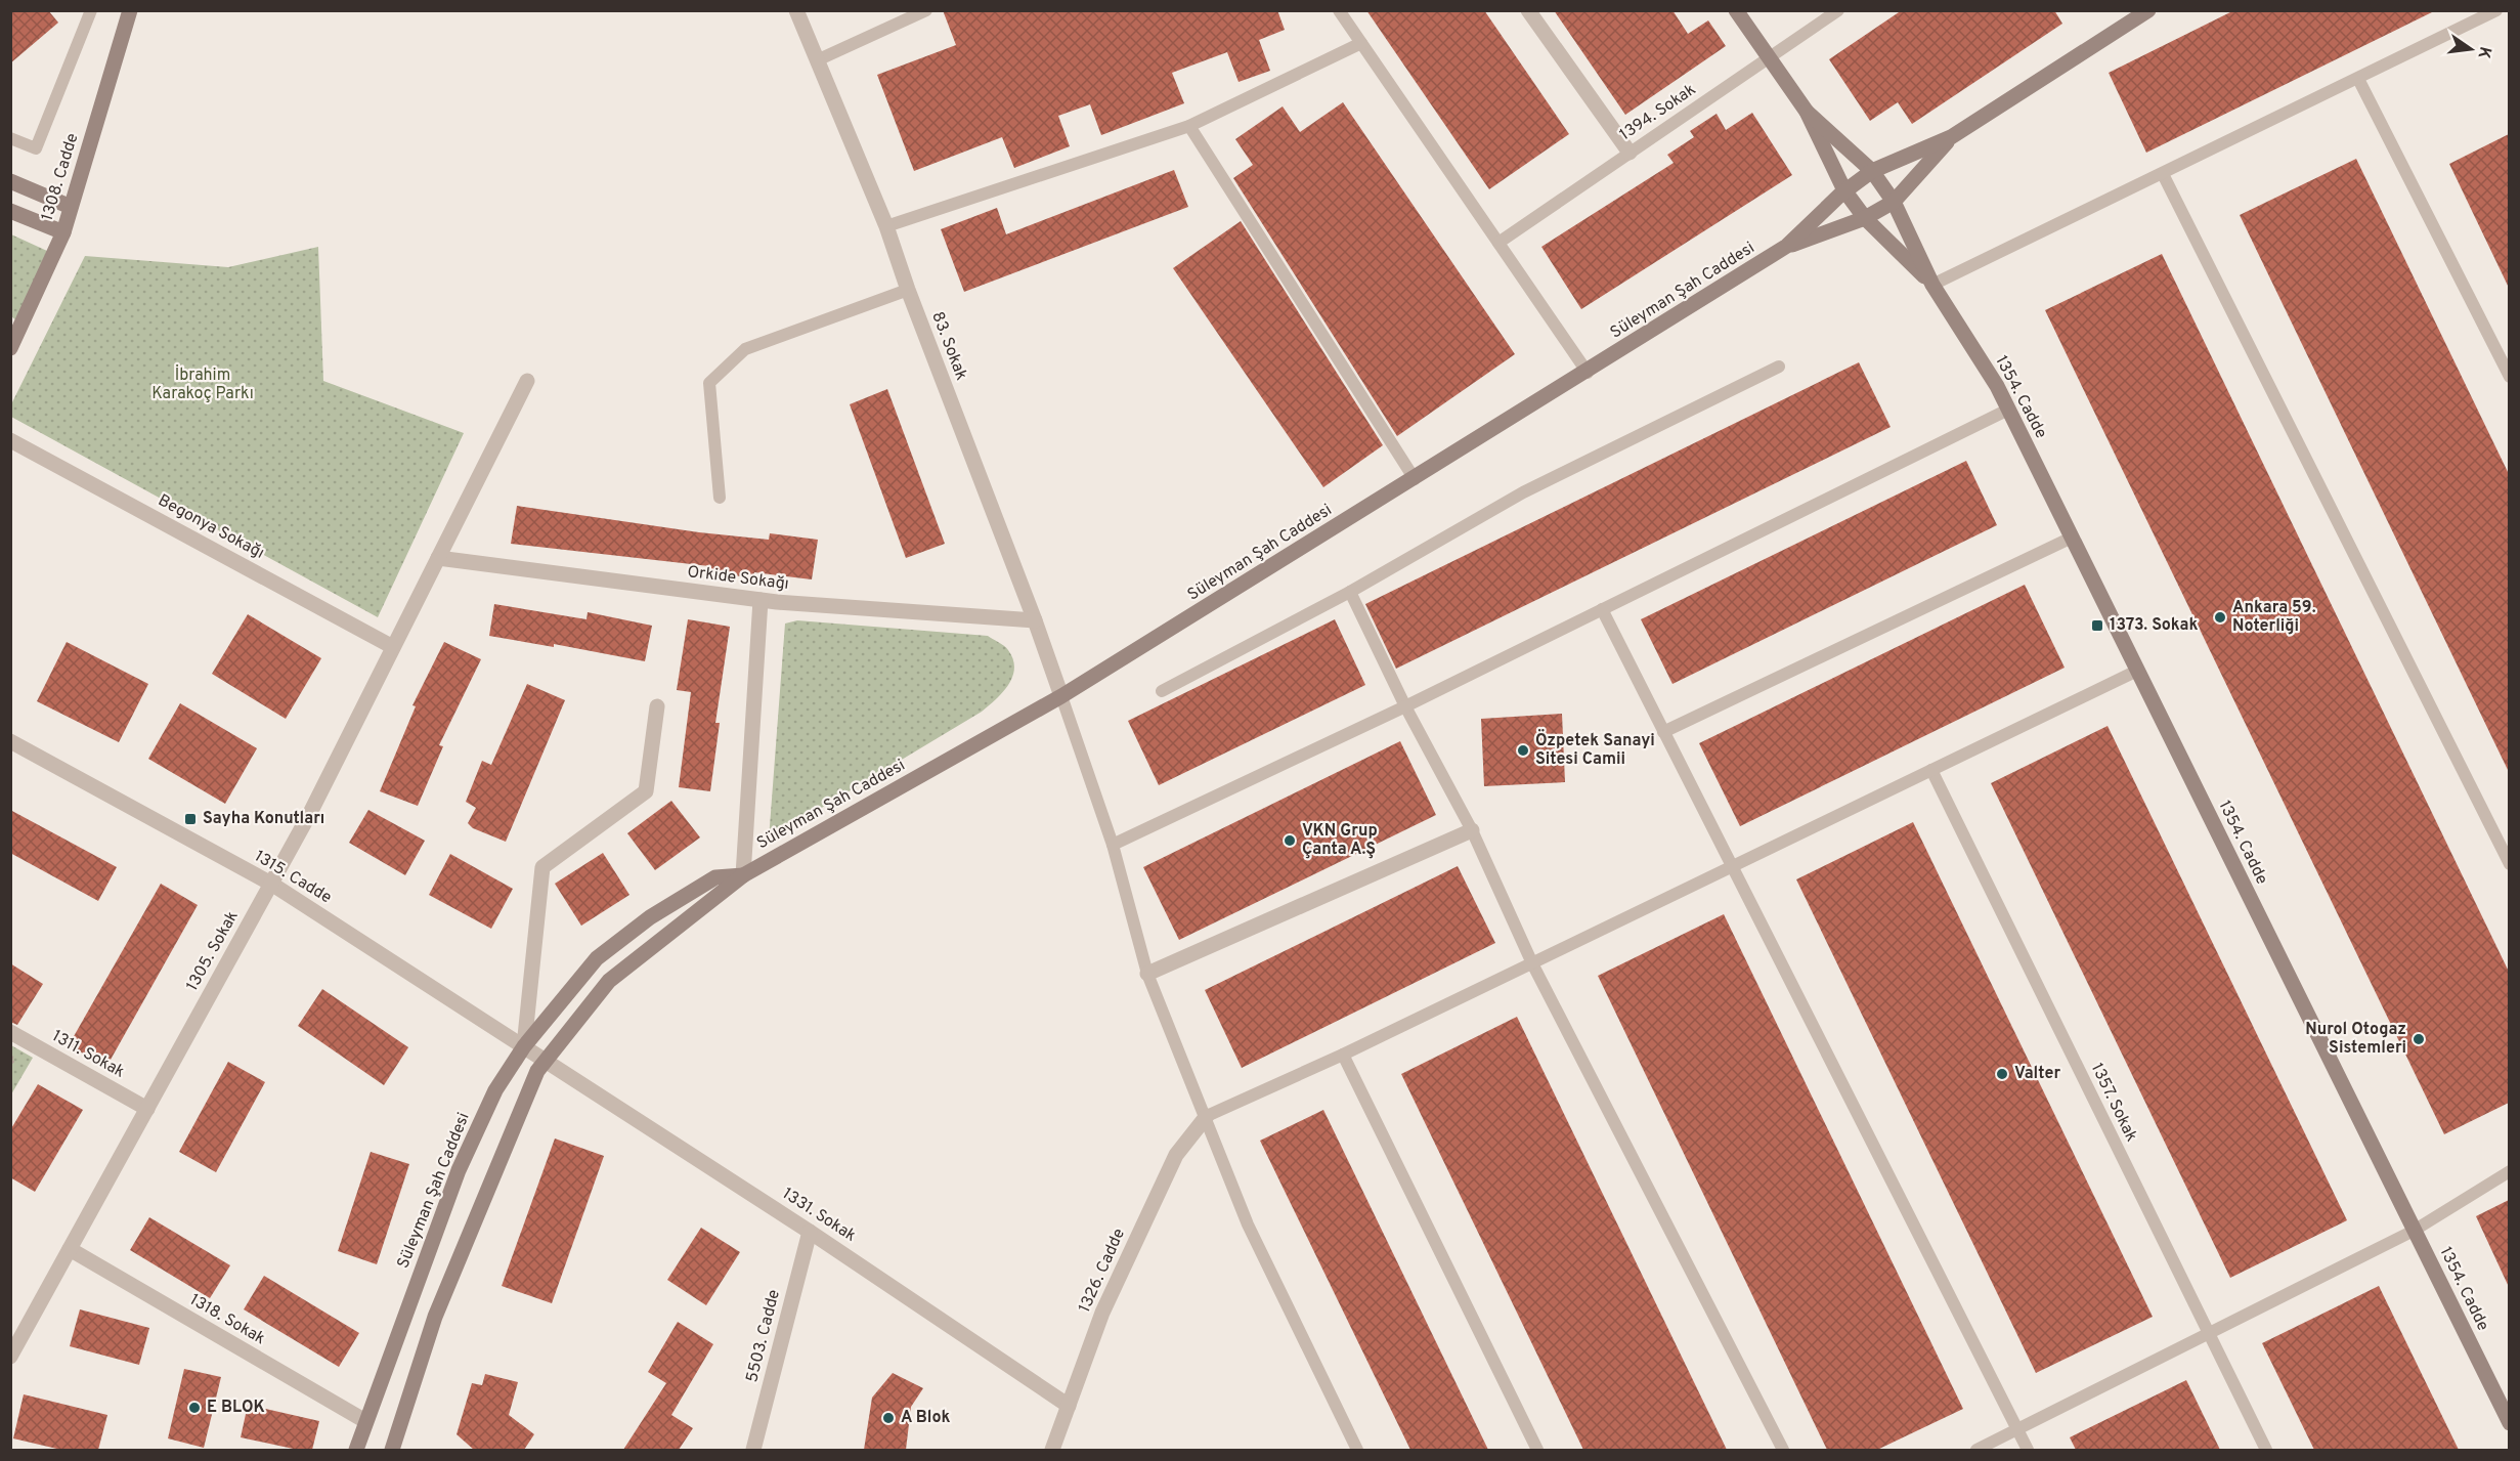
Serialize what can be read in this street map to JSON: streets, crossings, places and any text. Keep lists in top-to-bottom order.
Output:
{
  "streets": {
    "main road": ["1308. Cadde", "Süleyman Şah Caddesi", "1354. Cadde"],
    "street": [
      "83. Sokak",
      "Begonya Sokağı",
      "Orkide Sokağı",
      "1315. Cadde",
      "1305. Sokak",
      "1311. Sokak",
      "1331. Sokak",
      "1326. Cadde",
      "1318. Sokak",
      "5503. Cadde"
    ],
    "lane": ["1394. Sokak", "1357. Sokak"]
  },
  "crossings": [
    ["1394. Sokak", "1354. Cadde"],
    ["Süleyman Şah Caddesi", "83. Sokak"],
    ["Süleyman Şah Caddesi", "1315. Cadde"],
    ["Süleyman Şah Caddesi", "1331. Sokak"],
    ["Süleyman Şah Caddesi", "1318. Sokak"],
    ["83. Sokak", "Orkide Sokağı"],
    ["Begonya Sokağı", "1305. Sokak"],
    ["Orkide Sokağı", "1305. Sokak"],
    ["1315. Cadde", "1305. Sokak"],
    ["1315. Cadde", "1331. Sokak"],
    ["1305. Sokak", "1311. Sokak"],
    ["1305. Sokak", "1318. Sokak"],
    ["1331. Sokak", "1326. Cadde"],
    ["1331. Sokak", "5503. Cadde"]
  ],
  "parks": ["İbrahim Karakoç Parkı"],
  "places": {
    "other": [
      "Ankara 59. Noterliği",
      "Özpetek Sanayi Sitesi Camii",
      "VKN Grup Çanta A.Ş",
      "Nurol Otogaz Sistemleri",
      "Valter",
      "E BLOK",
      "A Blok"
    ],
    "transit": ["1373. Sokak", "Sayha Konutları"]
  },
  "north": "right"
}
